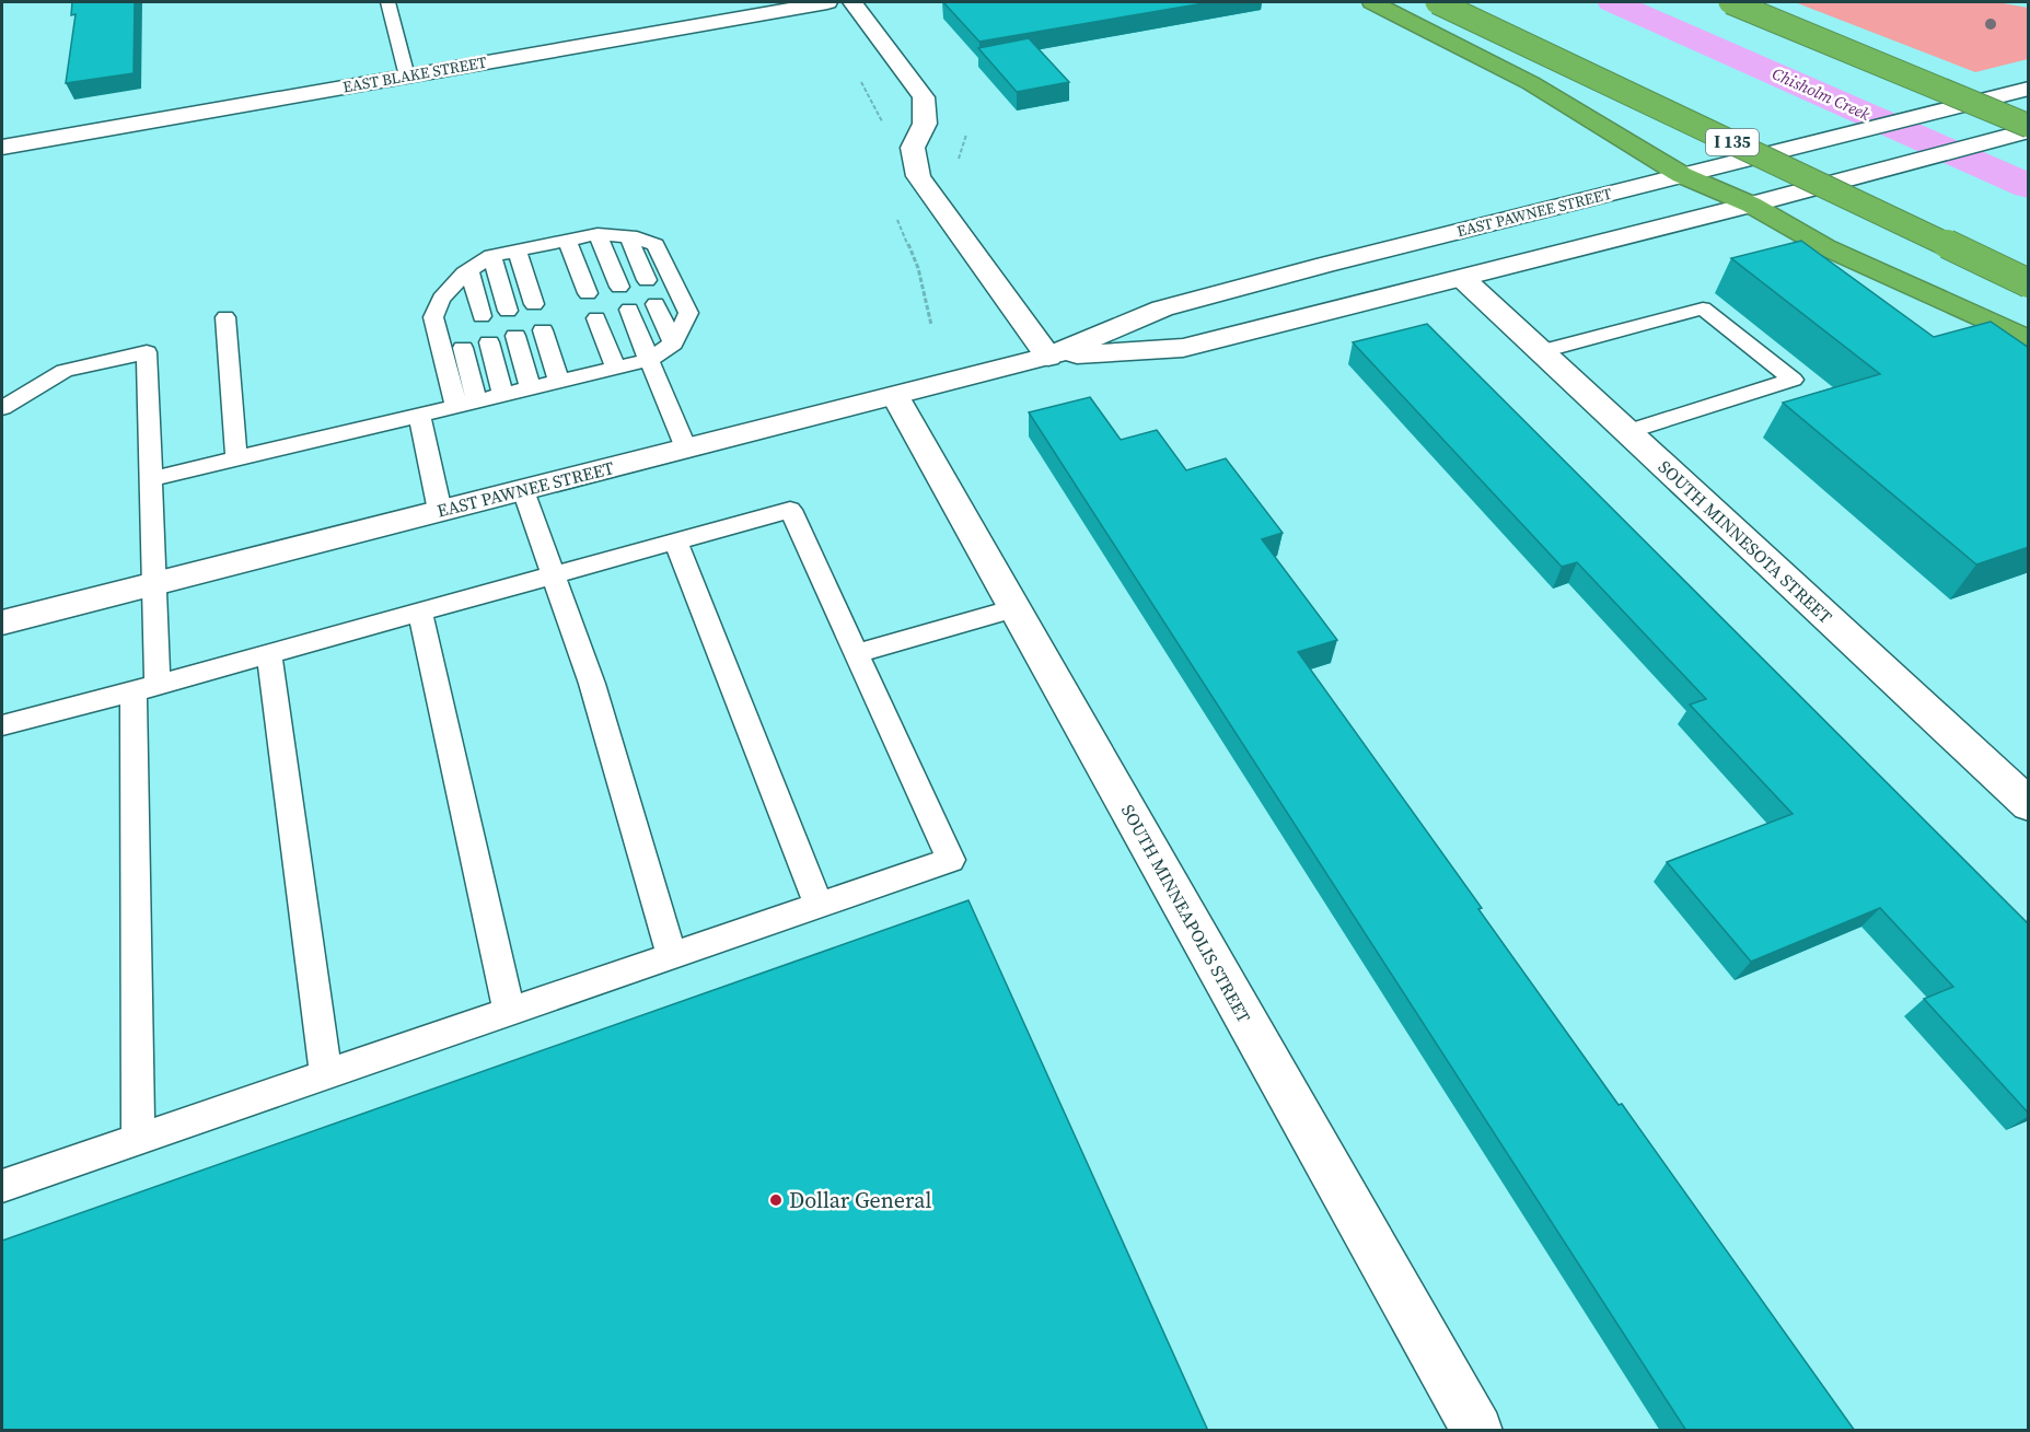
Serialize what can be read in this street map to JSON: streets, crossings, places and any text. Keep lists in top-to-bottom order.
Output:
{
  "streets": {
    "highway": ["I 135"],
    "main road": [
      "EAST BLAKE STREET",
      "EAST PAWNEE STREET",
      "SOUTH MINNESOTA STREET",
      "SOUTH MINNEAPOLIS STREET"
    ]
  },
  "crossings": [
    ["EAST PAWNEE STREET", "SOUTH MINNESOTA STREET"],
    ["EAST PAWNEE STREET", "SOUTH MINNEAPOLIS STREET"]
  ],
  "water": ["Chisholm Creek"],
  "places": ["Dollar General"]
}
